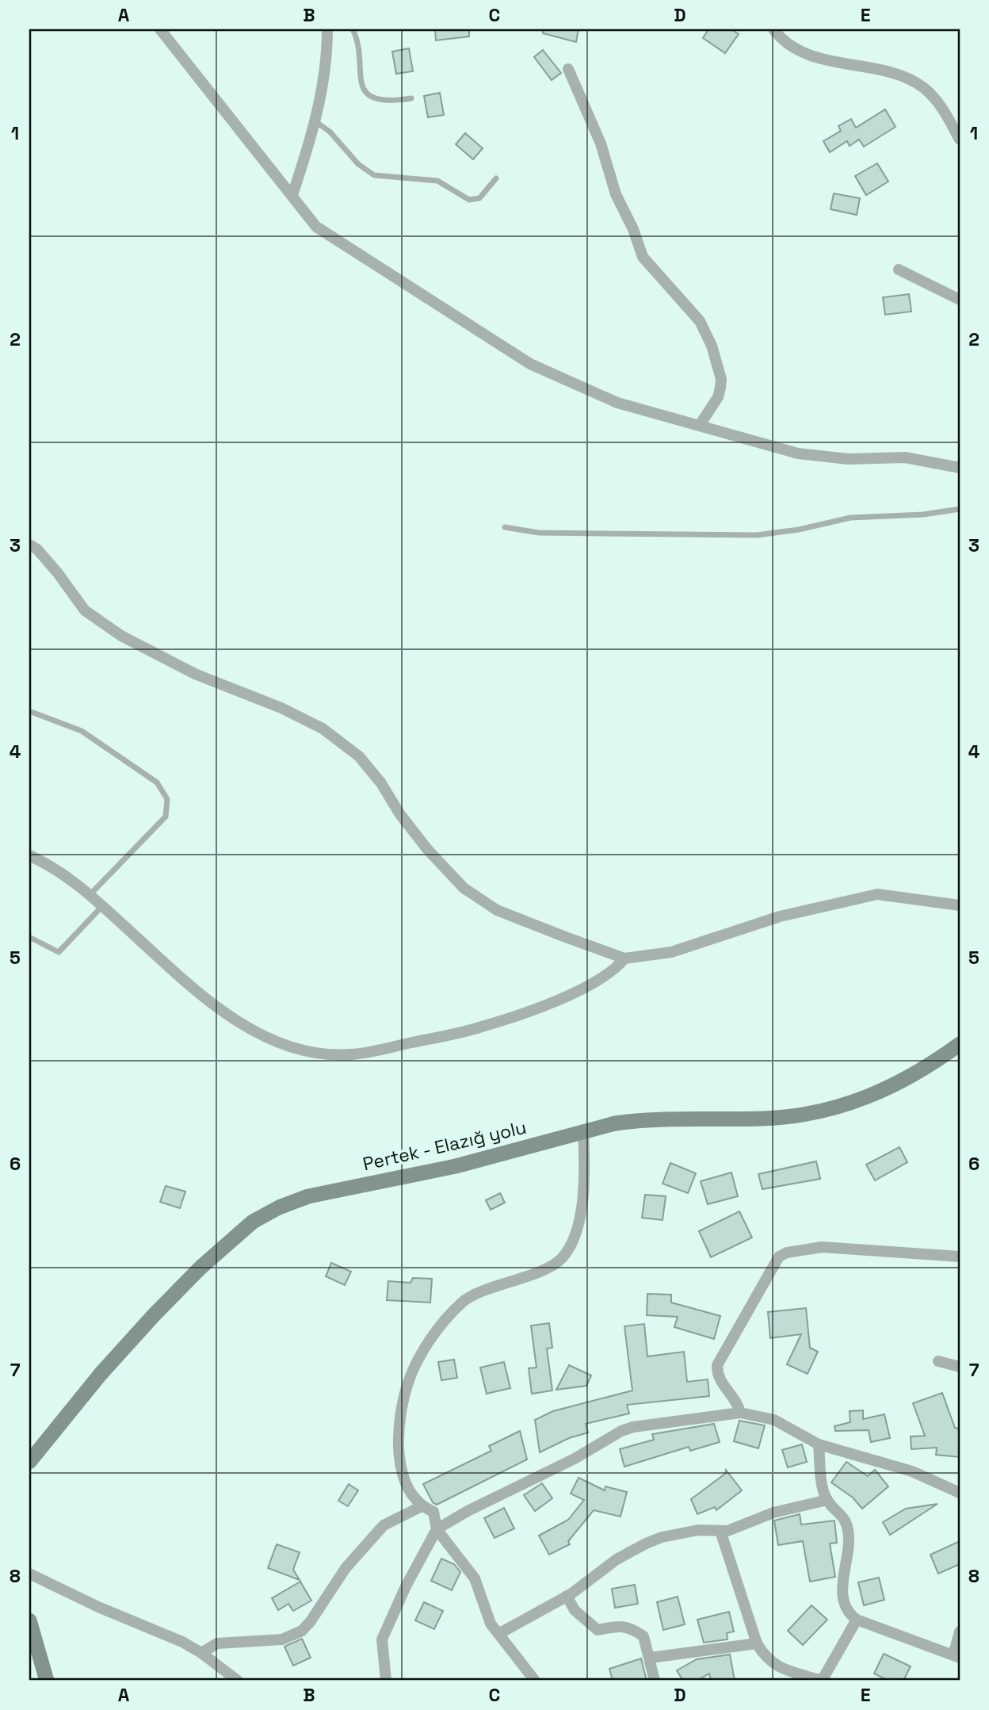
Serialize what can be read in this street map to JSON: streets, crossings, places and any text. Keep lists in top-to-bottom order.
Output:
{
  "streets": {
    "main road": ["Pertek - Elazığ yolu"]
  },
  "grid": {
    "columns": [
      "A",
      "B",
      "C",
      "D",
      "E"
    ],
    "rows": [
      "1",
      "2",
      "3",
      "4",
      "5",
      "6",
      "7",
      "8"
    ]
  }
}
